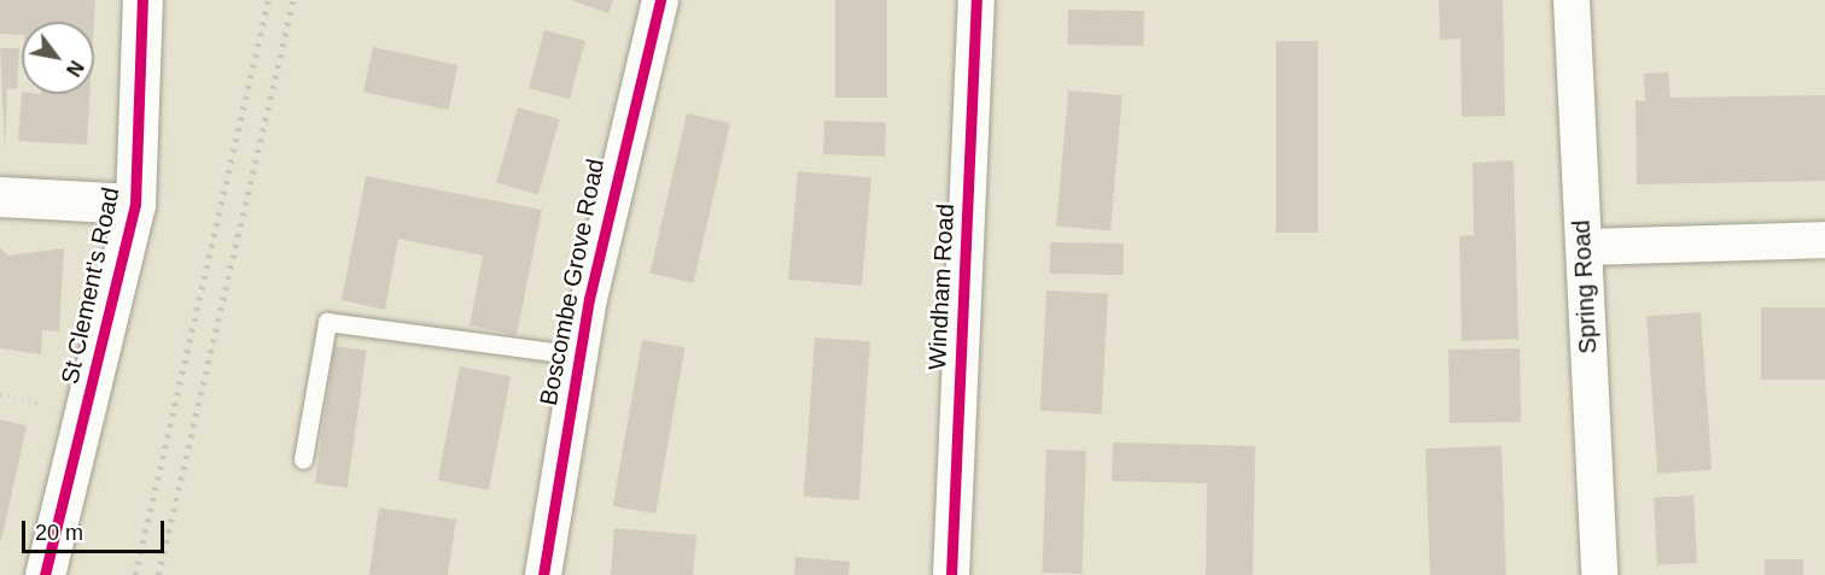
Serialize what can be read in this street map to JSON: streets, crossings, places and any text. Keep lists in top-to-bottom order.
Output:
{
  "streets": {
    "street": [
      "Boscombe Grove Road",
      "St Clement's Road",
      "Windham Road",
      "Spring Road"
    ]
  },
  "scale_bar": "20 m",
  "north": "bottom right"
}
